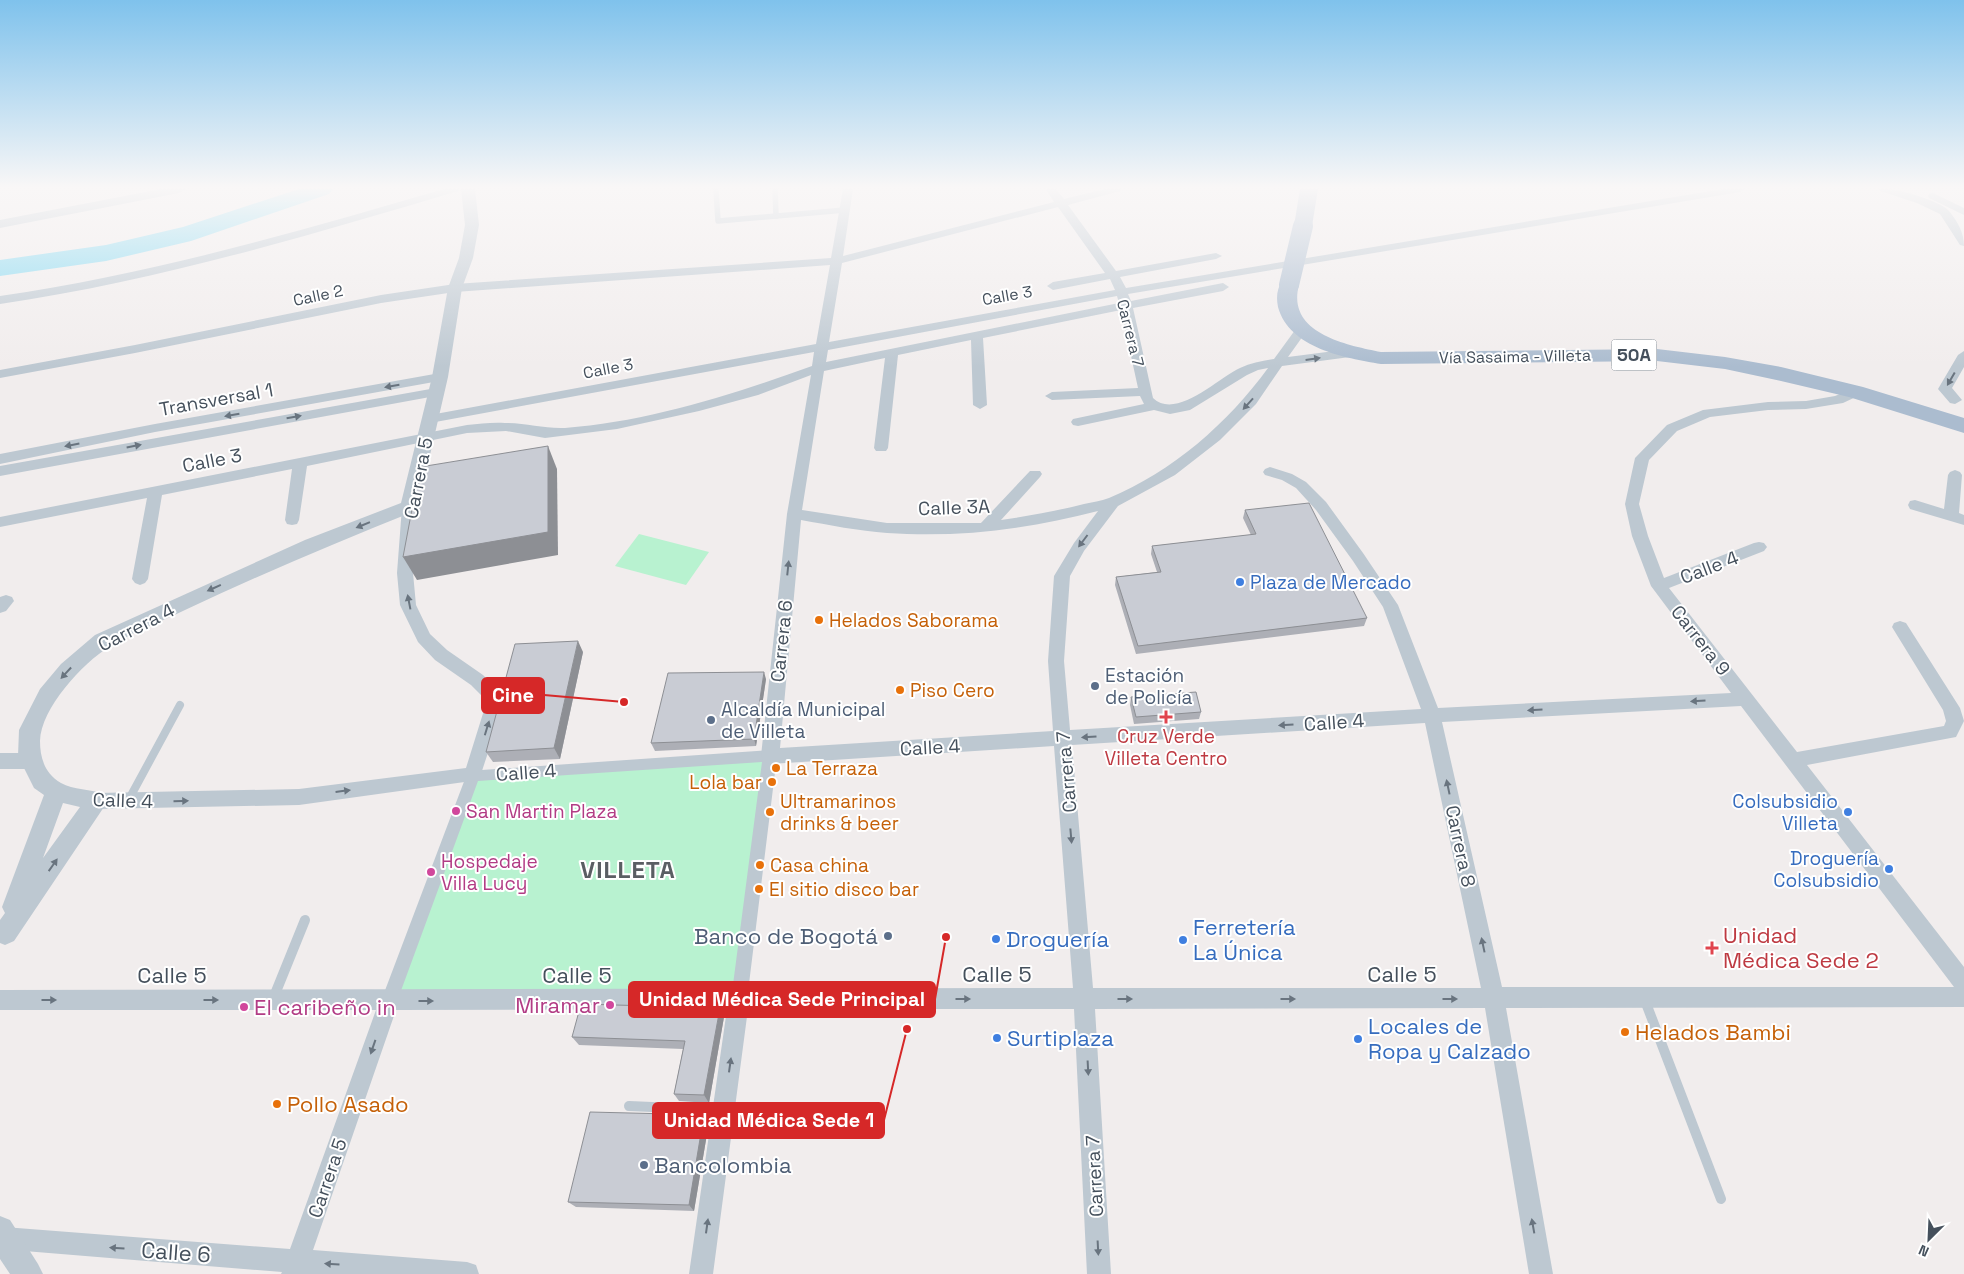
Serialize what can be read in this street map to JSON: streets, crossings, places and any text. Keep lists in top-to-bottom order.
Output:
{
  "streets": {
    "main road": ["50A", "Vía Sasaima - Villeta"],
    "street": [
      "Calle 2",
      "Calle 3",
      "Carrera 7",
      "Transversal 1",
      "Carrera 5",
      "Calle 3A",
      "Calle 4",
      "Carrera 4",
      "Carrera 9",
      "Carrera 6",
      "Carrera 8",
      "Calle 5",
      "Calle 6"
    ]
  },
  "crossings": [
    ["Calle 2", "Carrera 5"],
    ["Calle 2", "Carrera 6"],
    ["Calle 3", "Carrera 7"],
    ["Calle 3", "Carrera 5"],
    ["Calle 3", "Carrera 6"],
    ["Carrera 7", "Vía Sasaima - Villeta"],
    ["Carrera 7", "Calle 3A"],
    ["Carrera 7", "Calle 4"],
    ["Carrera 7", "Calle 5"],
    ["Vía Sasaima - Villeta", "Carrera 9"],
    ["Transversal 1", "Carrera 5"],
    ["Carrera 5", "Calle 4"],
    ["Carrera 5", "Carrera 4"],
    ["Carrera 5", "Calle 5"],
    ["Carrera 5", "Calle 6"],
    ["Calle 3A", "Carrera 6"],
    ["Calle 4", "Carrera 4"],
    ["Calle 4", "Carrera 9"],
    ["Calle 4", "Carrera 6"],
    ["Calle 4", "Carrera 8"],
    ["Carrera 6", "Calle 5"],
    ["Carrera 8", "Calle 5"]
  ],
  "one_way": [
    "Carrera 7",
    "Carrera 4",
    "Carrera 6",
    "Carrera 8",
    "Calle 5",
    "Calle 6"
  ],
  "districts": ["VILLETA"],
  "places": {
    "other": [
      "Plaza de Mercado",
      "Helados Saborama",
      "Estación de Policía",
      "Piso Cero",
      "Cine",
      "Alcaldía Municipal de Villeta",
      "La Terraza",
      "Lola bar",
      "San Martin Plaza",
      "Ultramarinos drinks & beer",
      "Colsubsidio Villeta",
      "Casa china",
      "Droguería Colsubsidio",
      "Hospedaje Villa Lucy",
      "El sitio disco bar",
      "Banco de Bogotá",
      "Unidad Médica Sede Principal",
      "Droguería",
      "Ferretería La Única",
      "Miramar",
      "El caribeño in",
      "Unidad Médica Sede 1",
      "Helados Bambi",
      "Surtiplaza",
      "Locales de Ropa y Calzado",
      "Pollo Asado",
      "Bancolombia"
    ],
    "health": ["Cruz Verde Villeta Centro", "Unidad Médica Sede 2"]
  },
  "north": "bottom left"
}
